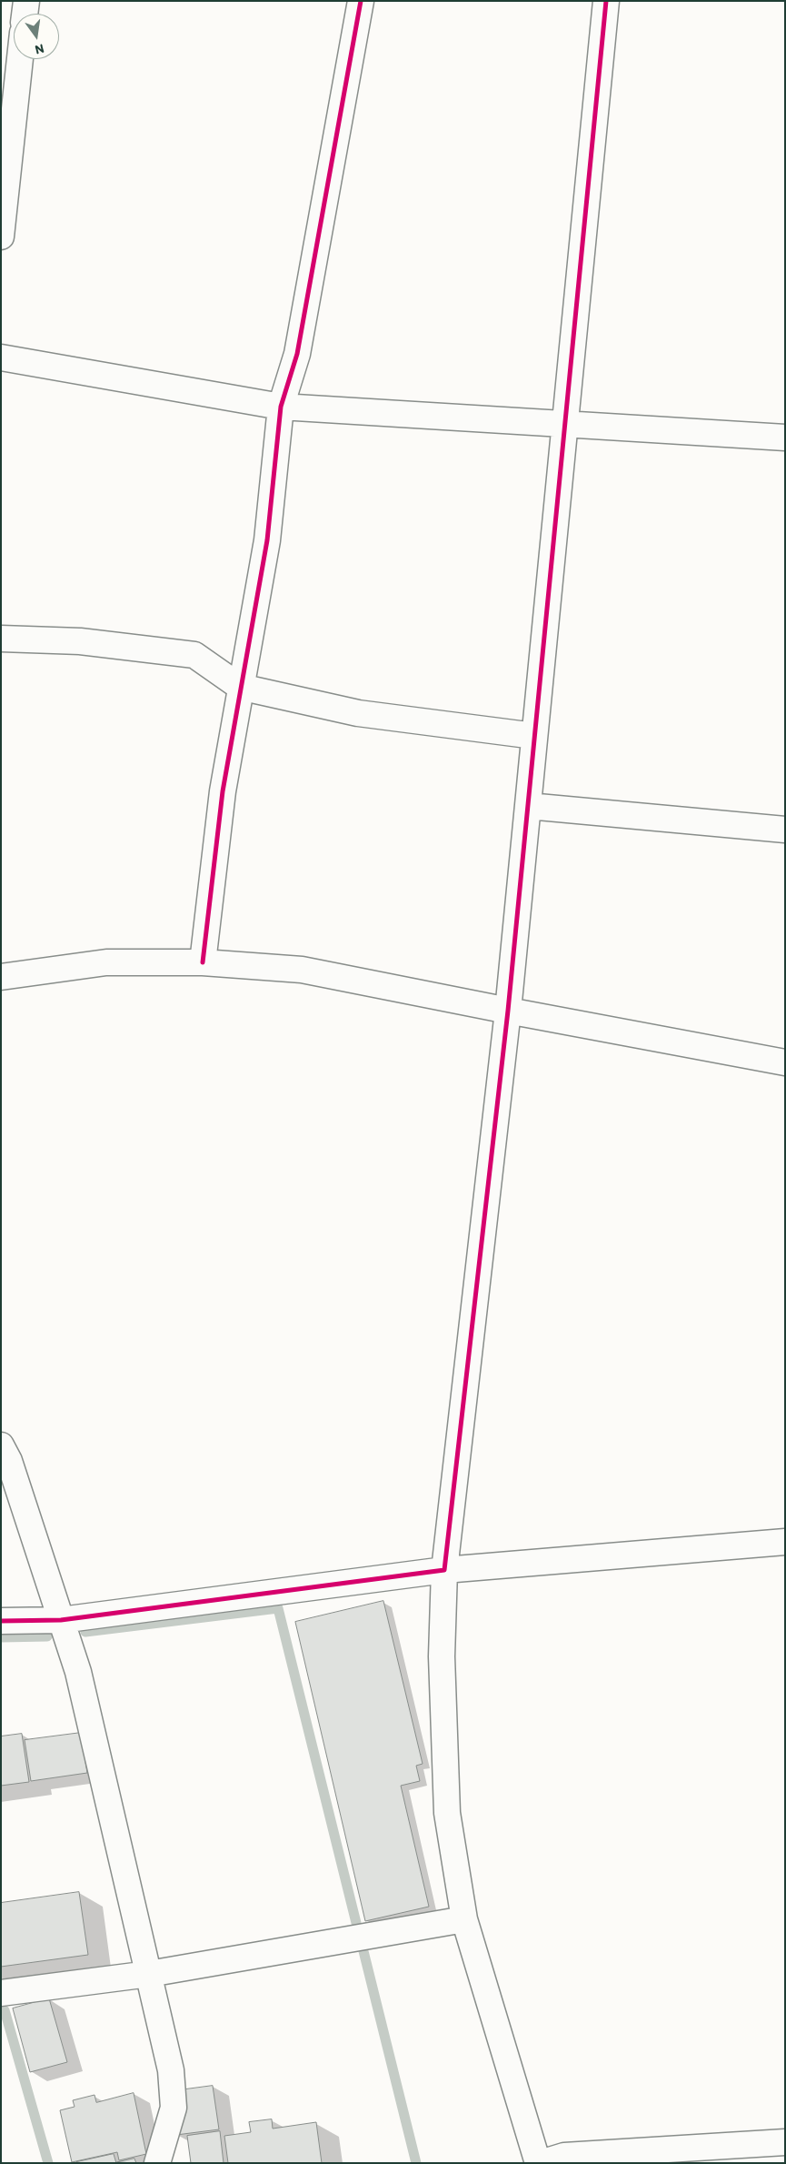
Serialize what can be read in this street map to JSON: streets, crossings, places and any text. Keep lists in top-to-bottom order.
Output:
{
  "north": "bottom"
}
